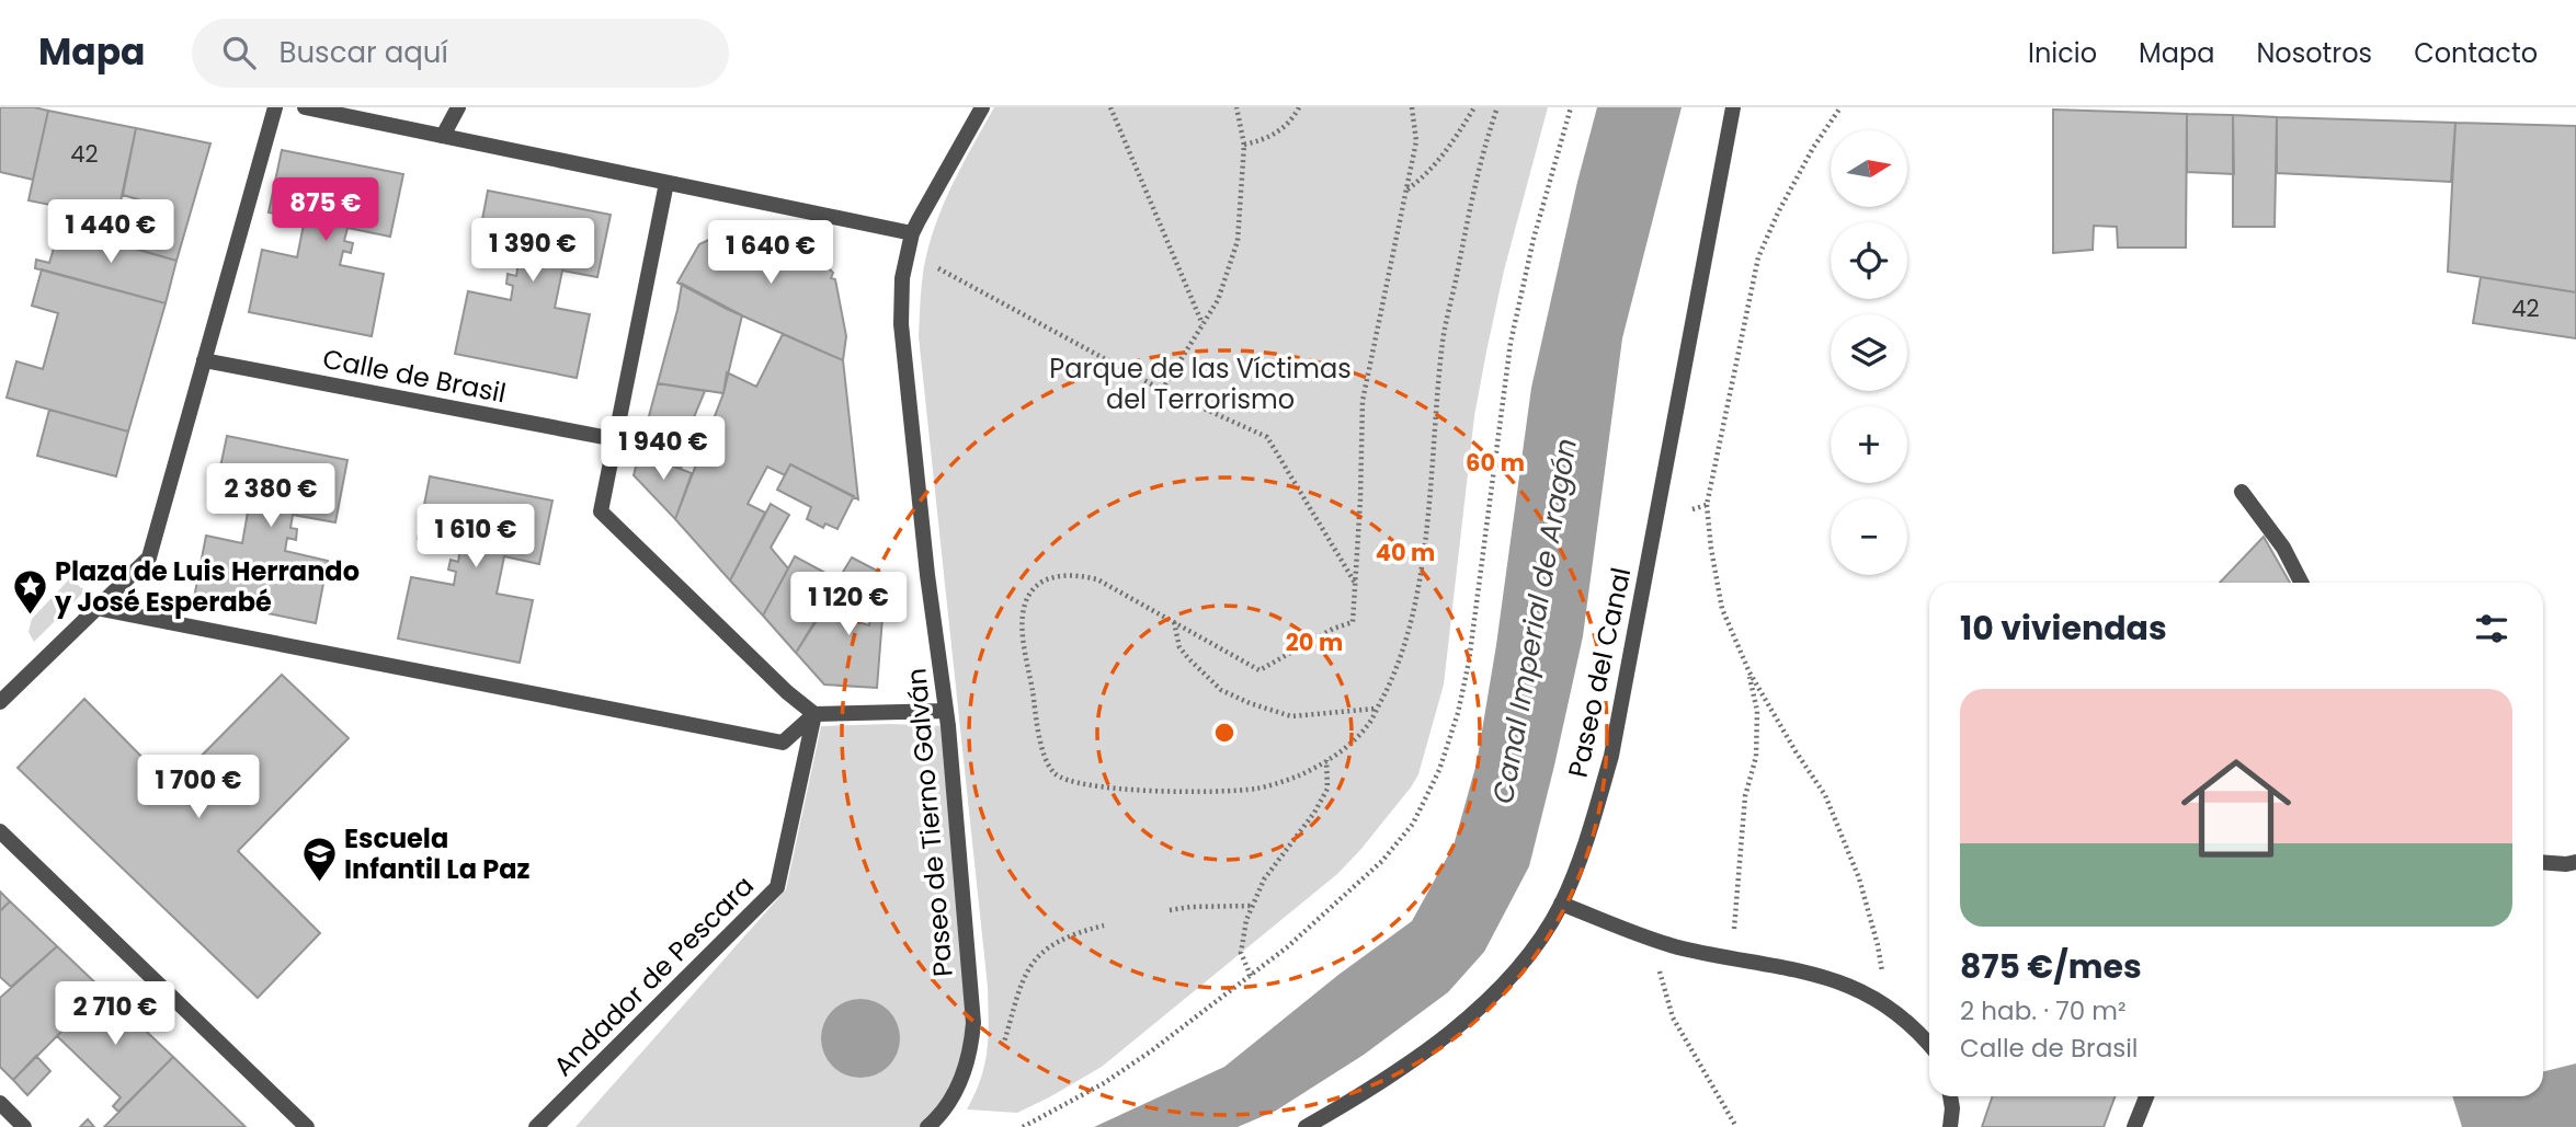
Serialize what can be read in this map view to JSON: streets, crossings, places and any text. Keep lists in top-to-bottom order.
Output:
{
  "streets": {
    "street": [
      "Calle de Brasil",
      "Paseo del Canal",
      "Paseo de Tierno Galván",
      "Andador de Pescara"
    ]
  },
  "water": ["Canal Imperial de Aragón"],
  "parks": ["Parque de las Víctimas del Terrorismo"],
  "places": {
    "place": ["Plaza de Luis Herrando y José Esperabé"],
    "school or university": ["Escuela Infantil La Paz"]
  },
  "house_numbers": ["42", "42"],
  "north": "right",
  "page": {
    "header": "Mapa",
    "search": "Buscar aquí",
    "nav": [
      "Inicio",
      "Mapa",
      "Nosotros",
      "Contacto"
    ],
    "map_buttons": ["+", "−"],
    "price": [
      "875 €",
      "1 440 €",
      "1 390 €",
      "1 640 €",
      "1 940 €",
      "2 380 €",
      "1 610 €",
      "1 120 €",
      "1 700 €",
      "2 710 €"
    ],
    "heading": "10 viviendas",
    "list": [
      {
        "name": "875 €/mes",
        "note": "2 hab. · 70 m² · Calle de Brasil"
      }
    ]
  },
  "rings": ["60 m", "40 m", "20 m"]
}
